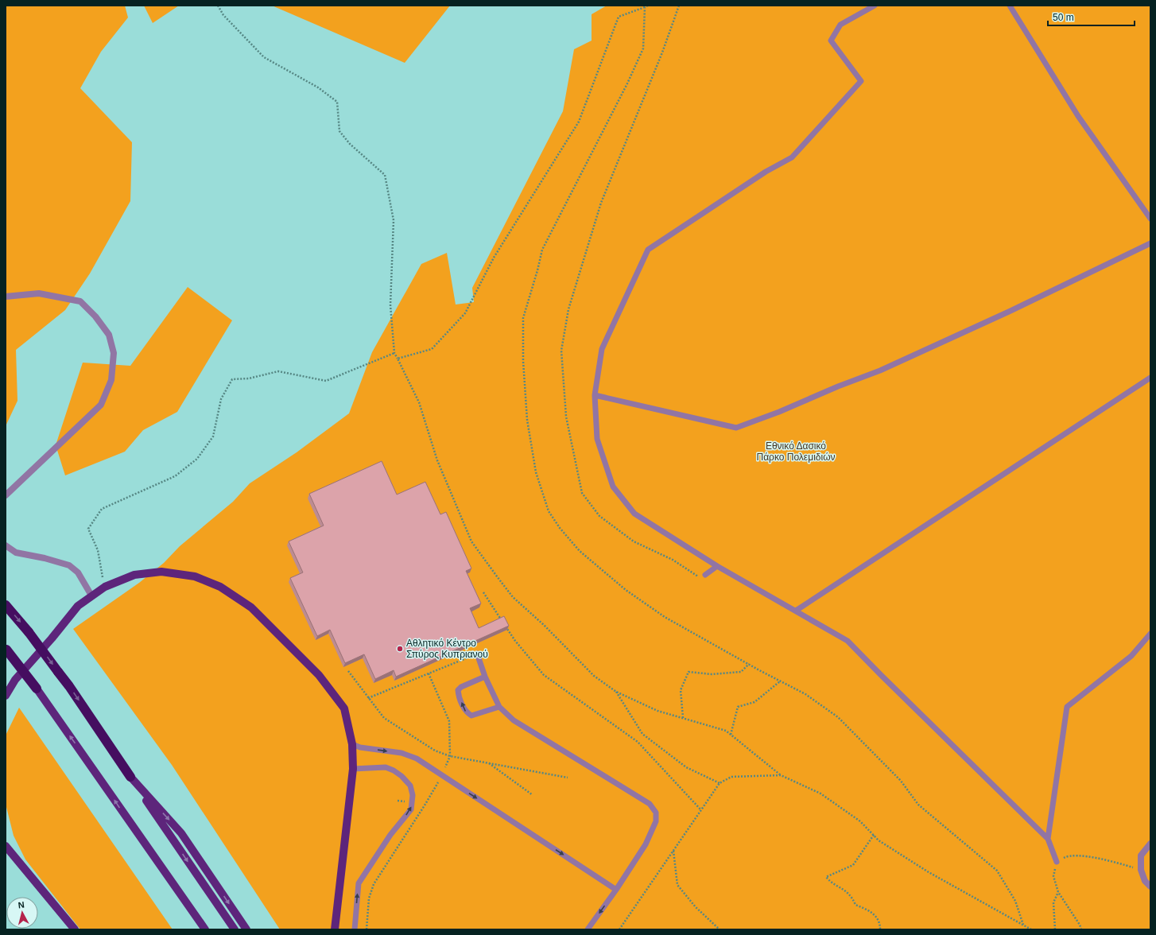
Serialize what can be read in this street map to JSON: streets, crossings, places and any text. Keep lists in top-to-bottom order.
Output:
{
  "parks": ["Εθνικό Δασικό Πάρκο Πολεμιδιών"],
  "places": ["Αθλητικό Κέντρο Σπύρος Κυπριανού"],
  "scale_bar": "50 m",
  "north": "top"
}
